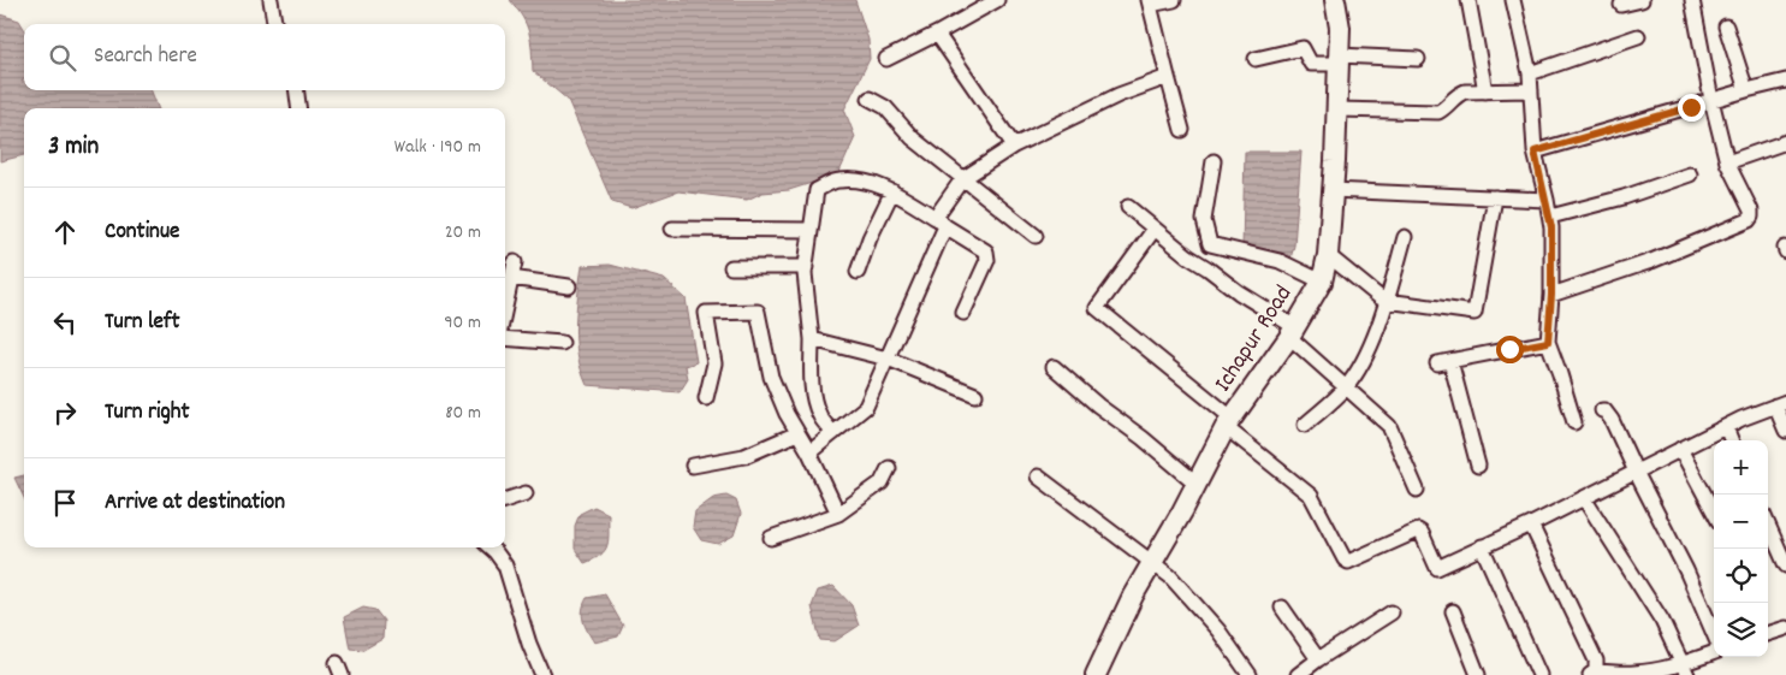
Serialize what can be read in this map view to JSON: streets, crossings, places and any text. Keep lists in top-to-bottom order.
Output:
{
  "streets": {
    "street": ["Ichapur Road"]
  },
  "page": {
    "search": "Search here",
    "heading": ["3 min", "Walk · 190 m"],
    "list": [
      ["Continue", "20 m"],
      ["Turn left", "90 m"],
      ["Turn right", "80 m"],
      "Arrive at destination"
    ],
    "map_buttons": ["+", "−"]
  }
}
